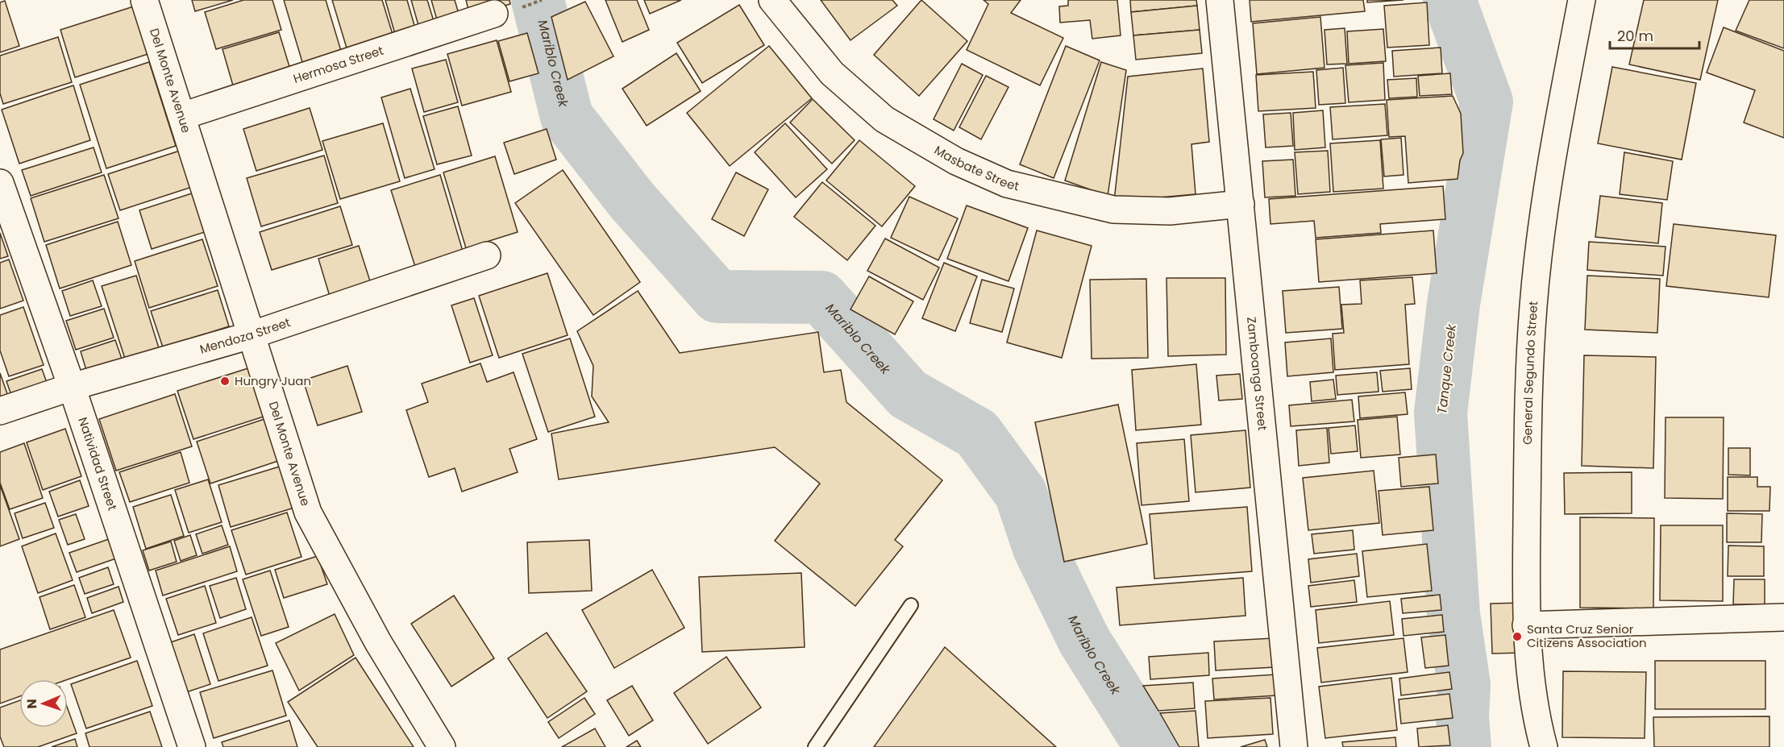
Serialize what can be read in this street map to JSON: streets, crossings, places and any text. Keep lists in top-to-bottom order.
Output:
{
  "streets": {
    "street": [
      "Hermosa Street",
      "Del Monte Avenue",
      "Masbate Street",
      "Mendoza Street",
      "General Segundo Street",
      "Zamboanga Street",
      "Natividad Street"
    ]
  },
  "crossings": [
    ["Hermosa Street", "Del Monte Avenue"],
    ["Del Monte Avenue", "Mendoza Street"],
    ["Masbate Street", "Zamboanga Street"],
    ["Mendoza Street", "Natividad Street"]
  ],
  "water": ["Mariblo Creek", "Tanque Creek"],
  "places": ["Hungry Juan", "Santa Cruz Senior Citizens Association"],
  "scale_bar": "20 m",
  "north": "left"
}
